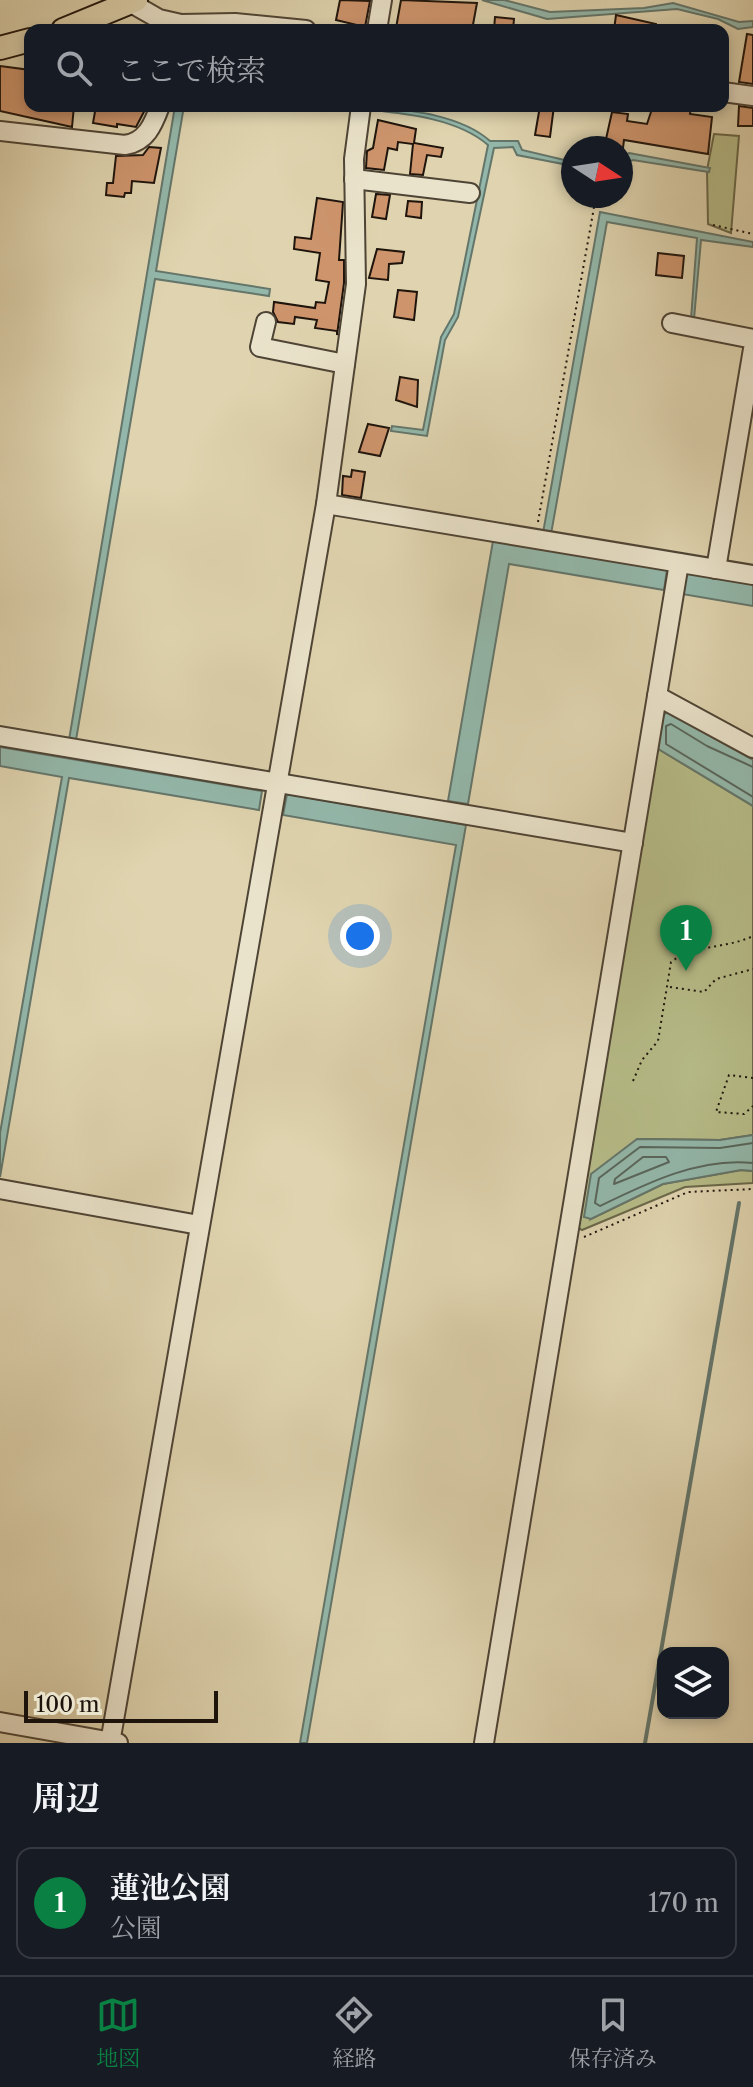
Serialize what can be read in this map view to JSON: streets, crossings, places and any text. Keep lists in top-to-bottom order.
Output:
{
  "scale_bar": "100 m",
  "north": "right",
  "page": {
    "search": "ここで検索",
    "pins": "1",
    "scale": "100 m",
    "heading": "周辺",
    "list": [
      {
        "mark": "1",
        "name": "蓮池公園",
        "note": "公園",
        "value": "170 m"
      }
    ],
    "nav": ["地図", "経路", "保存済み"]
  }
}
